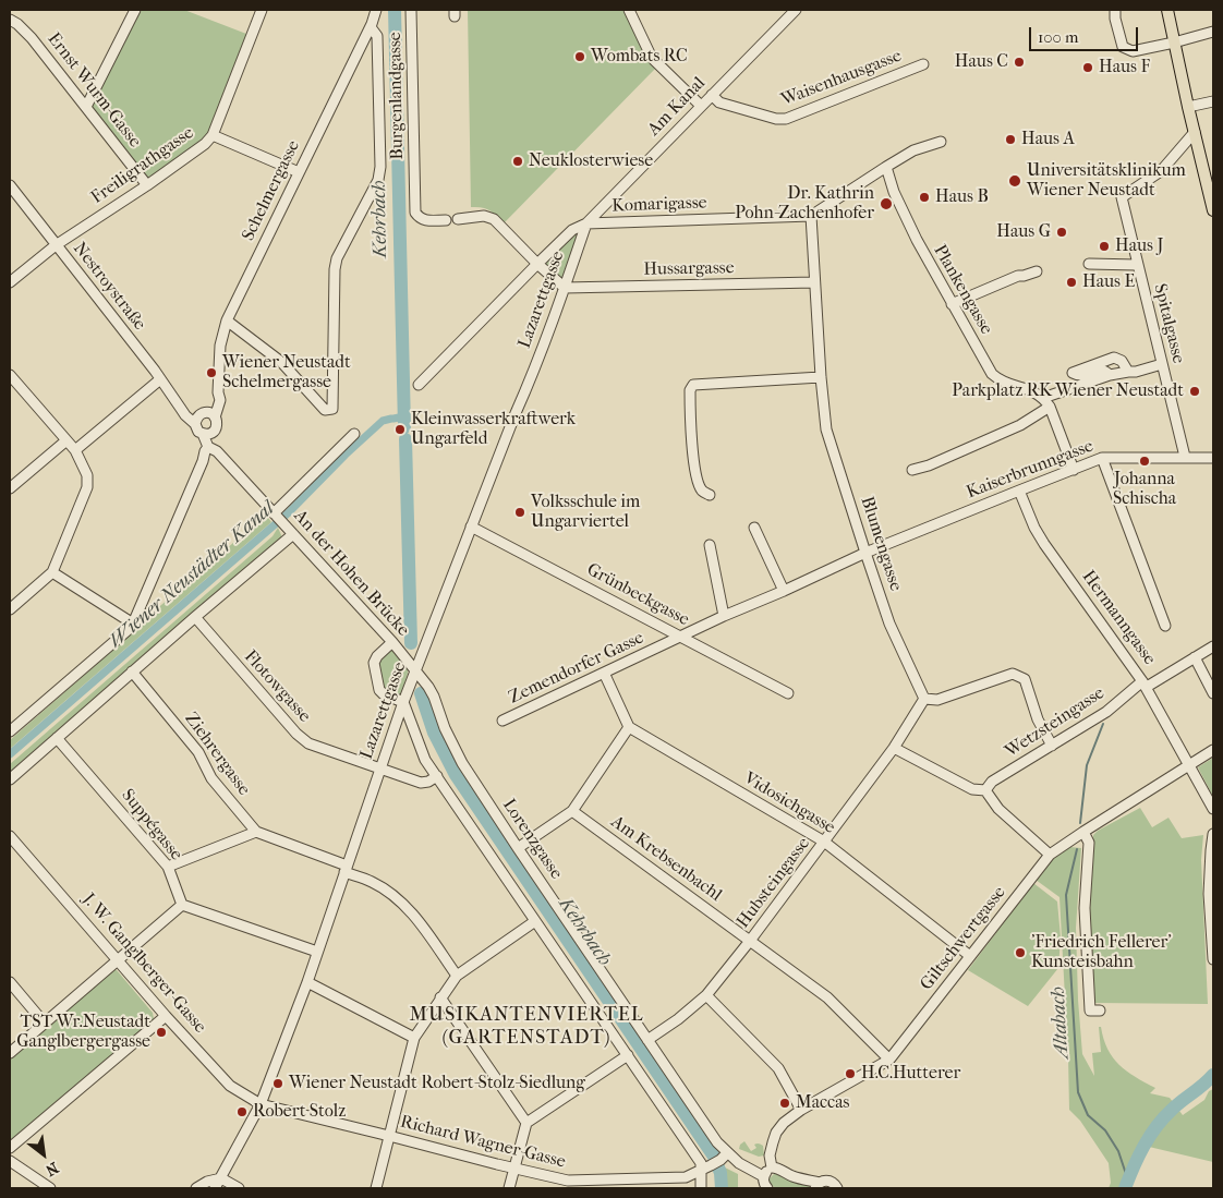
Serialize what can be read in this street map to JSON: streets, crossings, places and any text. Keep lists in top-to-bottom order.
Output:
{
  "streets": {
    "street": [
      "Waisenhausgasse",
      "Ernst Wurm-Gasse",
      "Burgenlandgasse",
      "Am Kanal",
      "Freiligrathgasse",
      "Schelmergasse",
      "Komarigasse",
      "Hussargasse",
      "Nestroystraße",
      "Plankengasse",
      "Lazarettgasse",
      "Spitalgasse",
      "Kaiserbrunngasse",
      "Blumengasse",
      "An der Hohen Brücke",
      "Grünbeckgasse",
      "Hermanngasse",
      "Zemendorfer Gasse",
      "Flotowgasse",
      "Wetzsteingasse",
      "Ziehrergasse",
      "Vidosichgasse",
      "Suppégasse",
      "Lorenzgasse",
      "Am Krebsenbachl",
      "Hubsteingasse",
      "Giltschwertgasse",
      "J. W. Ganglberger-Gasse",
      "Richard Wagner-Gasse"
    ]
  },
  "crossings": [
    ["Waisenhausgasse", "Am Kanal"],
    ["Ernst Wurm-Gasse", "Freiligrathgasse"],
    ["Am Kanal", "Komarigasse"],
    ["Am Kanal", "Lazarettgasse"],
    ["Freiligrathgasse", "Nestroystraße"],
    ["Schelmergasse", "Nestroystraße"],
    ["Komarigasse", "Lazarettgasse"],
    ["Komarigasse", "Blumengasse"],
    ["Hussargasse", "Lazarettgasse"],
    ["Hussargasse", "Blumengasse"],
    ["Nestroystraße", "An der Hohen Brücke"],
    ["Lazarettgasse", "An der Hohen Brücke"],
    ["Lazarettgasse", "Grünbeckgasse"],
    ["Lazarettgasse", "Flotowgasse"],
    ["Lazarettgasse", "Lorenzgasse"],
    ["Lazarettgasse", "J. W. Ganglberger-Gasse"],
    ["Lazarettgasse", "Richard Wagner-Gasse"],
    ["Spitalgasse", "Kaiserbrunngasse"],
    ["Kaiserbrunngasse", "Blumengasse"],
    ["Kaiserbrunngasse", "Hermanngasse"],
    ["Kaiserbrunngasse", "Zemendorfer Gasse"],
    ["Blumengasse", "Zemendorfer Gasse"],
    ["Blumengasse", "Hubsteingasse"],
    ["An der Hohen Brücke", "Lorenzgasse"],
    ["Grünbeckgasse", "Zemendorfer Gasse"],
    ["Hermanngasse", "Wetzsteingasse"],
    ["Hermanngasse", "Giltschwertgasse"],
    ["Vidosichgasse", "Hubsteingasse"],
    ["Vidosichgasse", "Giltschwertgasse"],
    ["Lorenzgasse", "Hubsteingasse"],
    ["Lorenzgasse", "Richard Wagner-Gasse"],
    ["Am Krebsenbachl", "Hubsteingasse"],
    ["Am Krebsenbachl", "Giltschwertgasse"],
    ["J. W. Ganglberger-Gasse", "Richard Wagner-Gasse"]
  ],
  "districts": ["MUSIKANTENVIERTEL (GARTENSTADT)"],
  "water": ["Kehrbach", "Wiener Neustädter Kanal", "Altabach"],
  "places": [
    "Wombats RC",
    "Haus C",
    "Haus F",
    "Haus A",
    "Neuklosterwiese",
    "Universitätsklinikum Wiener Neustadt",
    "Haus B",
    "Dr. Kathrin Pohn-Zachenhofer",
    "Haus G",
    "Haus J",
    "Haus E",
    "Wiener Neustadt Schelmergasse",
    "Parkplatz RK Wiener Neustadt",
    "Kleinwasserkraftwerk Ungarfeld",
    "Johanna Schischa",
    "Volksschule im Ungarviertel",
    "'Friedrich Fellerer' Kunsteisbahn",
    "TST Wr.Neustadt Ganglbergergasse",
    "H.C.Hutterer",
    "Wiener Neustadt Robert-Stolz-Siedlung",
    "Maccas",
    "Robert Stolz"
  ],
  "scale_bar": "100 m",
  "north": "bottom right"
}
